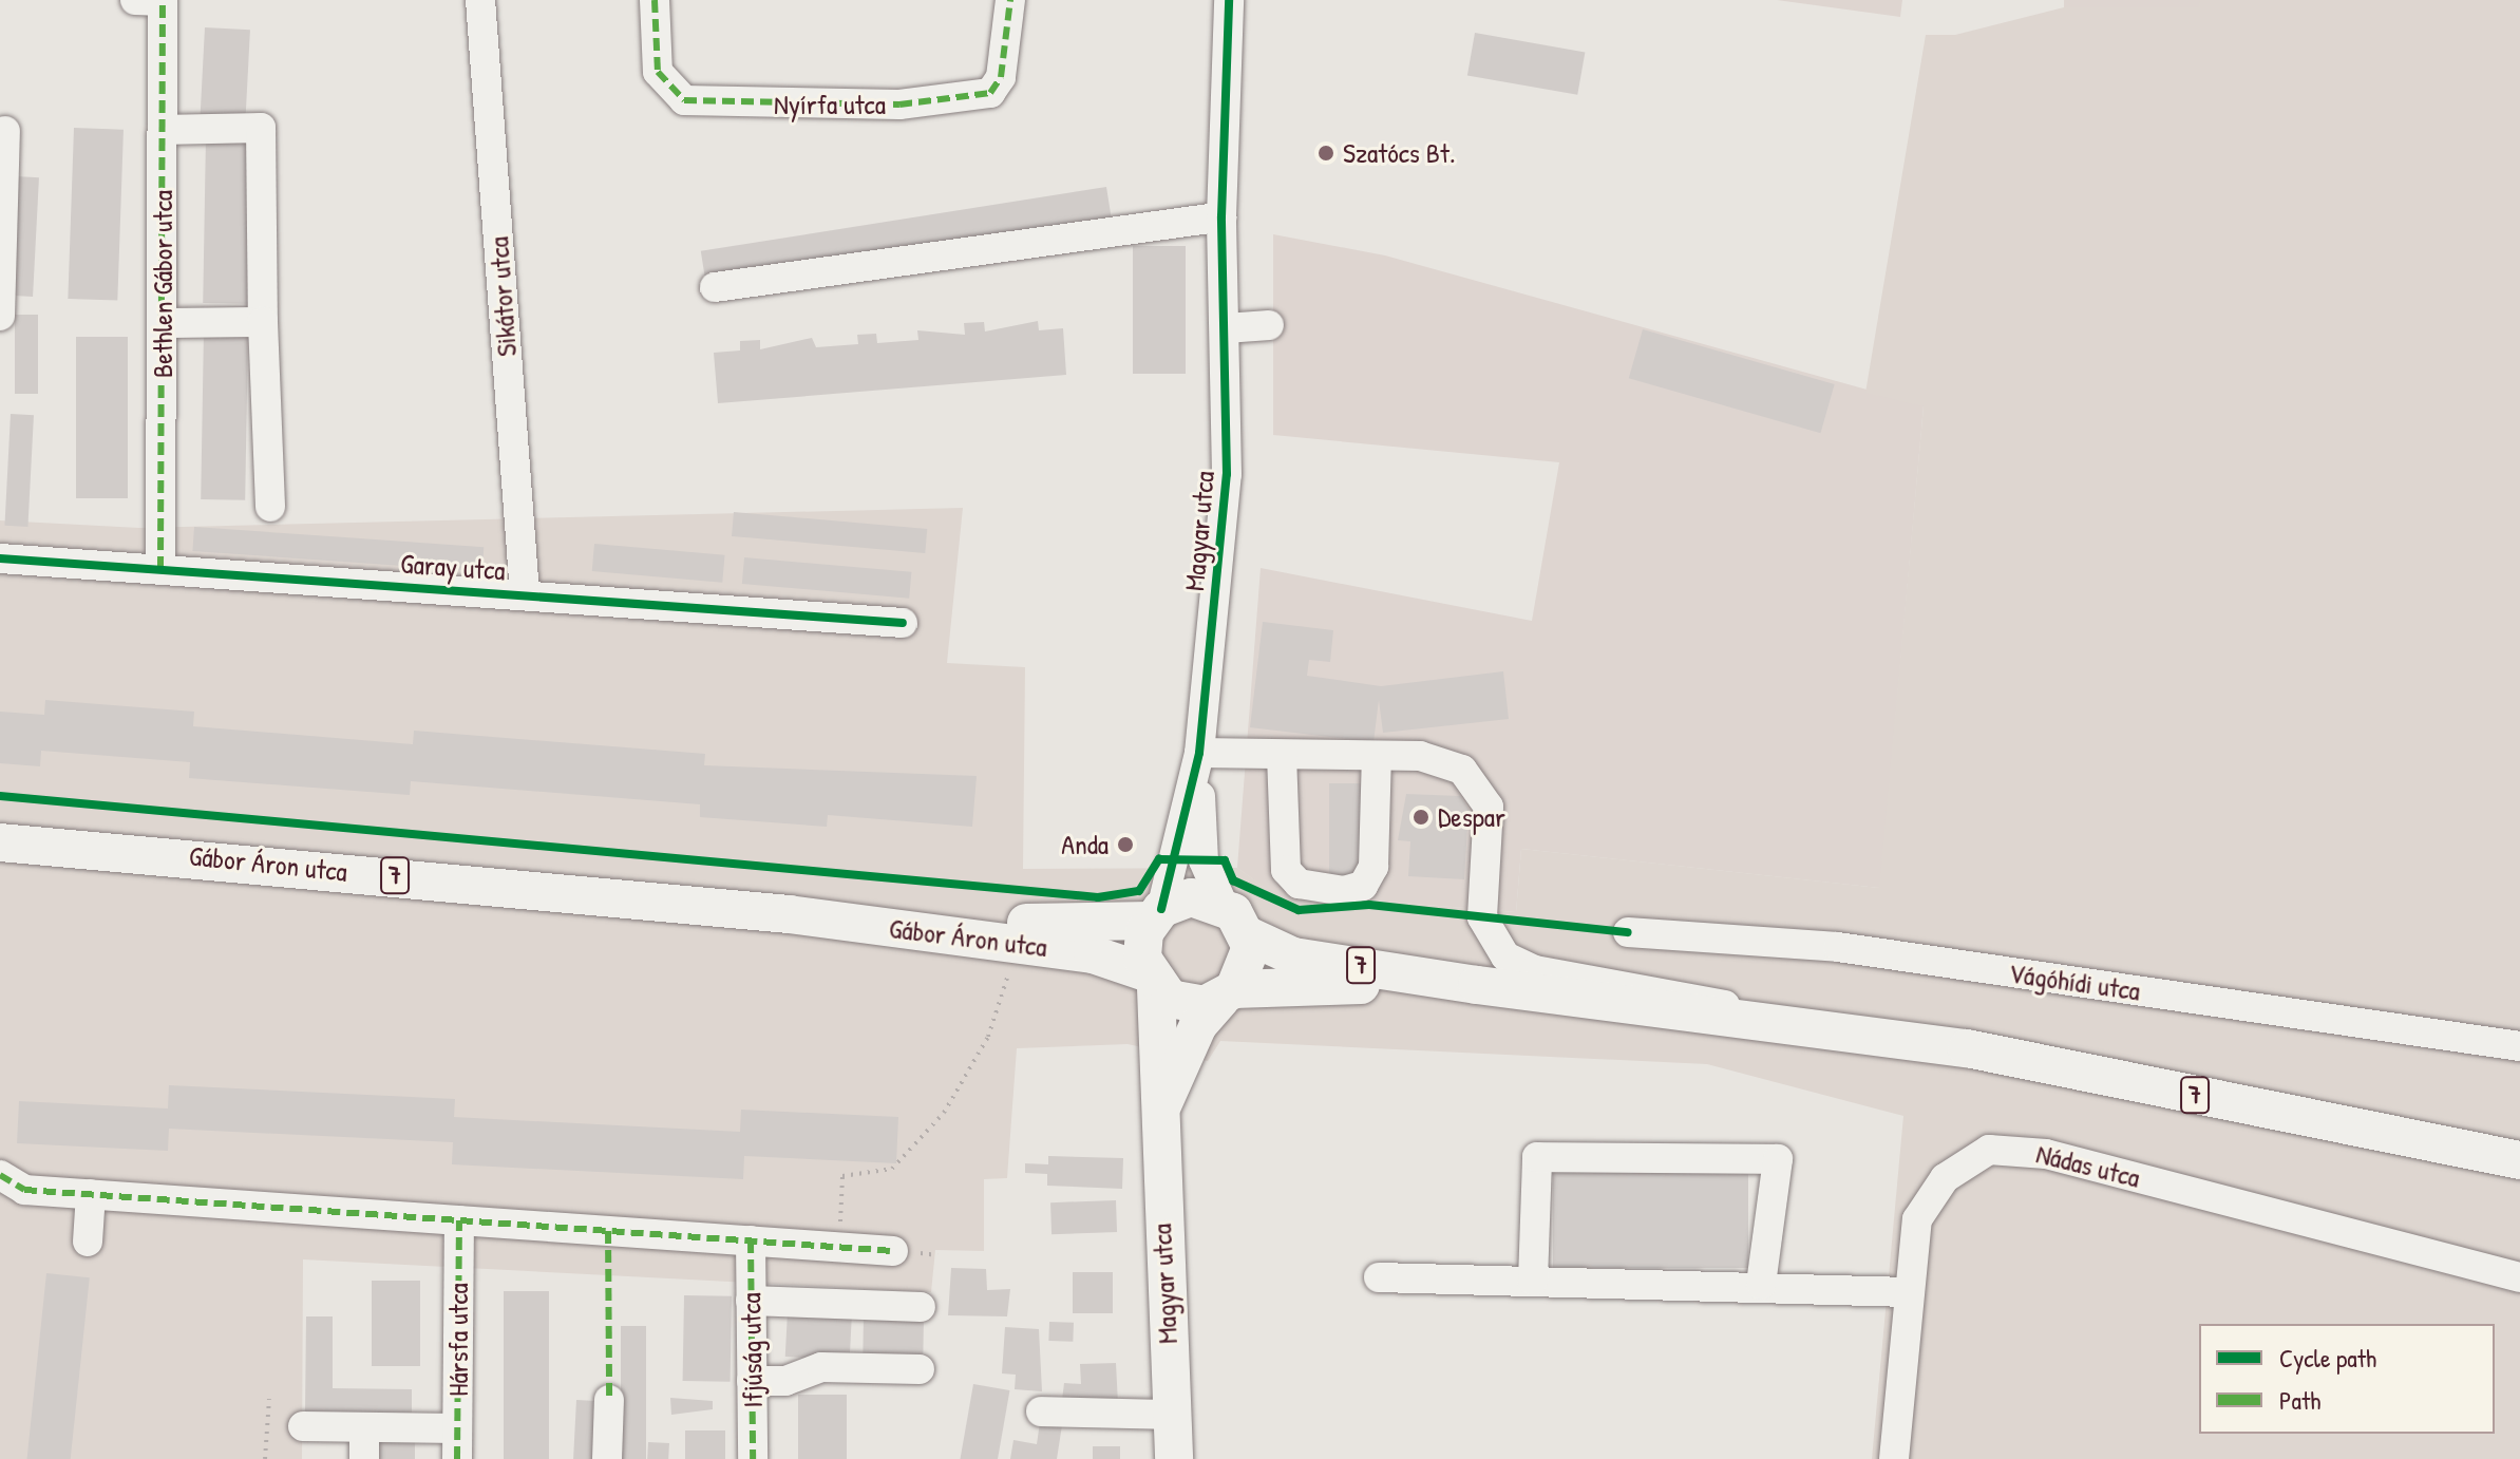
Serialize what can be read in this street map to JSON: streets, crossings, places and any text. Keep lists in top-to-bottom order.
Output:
{
  "streets": {
    "main road": ["Magyar utca", "Gábor Áron utca", "7"],
    "street": [
      "Nyírfa utca",
      "Bethlen Gábor utca",
      "Sikátor utca",
      "Garay utca",
      "Vágóhídi utca",
      "Nádas utca",
      "Hársfa utca",
      "Ifjúság utca"
    ]
  },
  "crossings": [
    ["Bethlen Gábor utca", "Garay utca"],
    ["Sikátor utca", "Garay utca"],
    ["Magyar utca", "Gábor Áron utca"],
    ["Magyar utca", "7"],
    ["Gábor Áron utca", "7"]
  ],
  "places": ["Szatócs Bt.", "Despar", "Anda"],
  "legend": ["Cycle path", "Path"]
}
